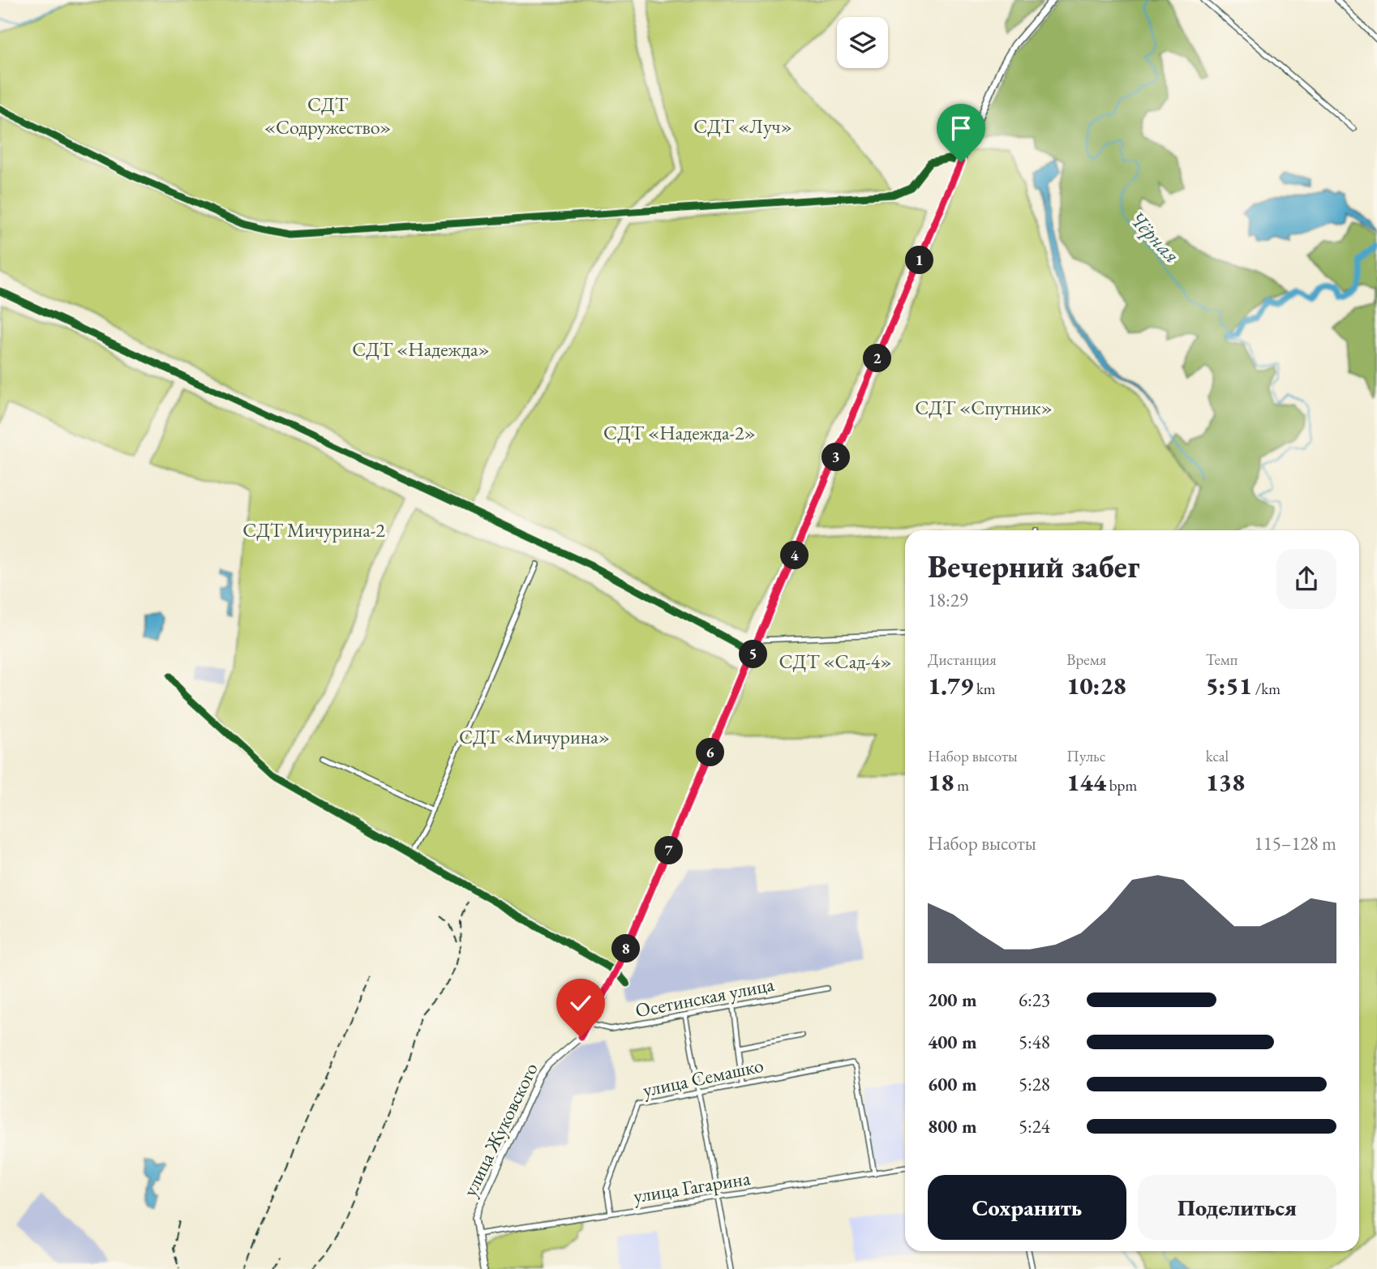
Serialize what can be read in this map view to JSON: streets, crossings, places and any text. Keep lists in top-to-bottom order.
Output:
{
  "streets": {
    "main road": ["улица Жуковского"],
    "street": ["Осетинская улица", "улица Семашко", "улица Гагарина"]
  },
  "crossings": [
    ["Осетинская улица", "улица Жуковского"],
    ["улица Семашко", "улица Гагарина"],
    ["улица Жуковского", "улица Гагарина"]
  ],
  "water": ["Чёрная"],
  "parks": [
    "СДТ «Содружество»",
    "СДТ «Луч»",
    "СДТ «Надежда»",
    "СДТ «Спутник»",
    "СДТ «Надежда-2»",
    "СДТ Мичурина-2",
    "СДТ «Сад-4»",
    "СДТ «Мичурина»"
  ],
  "page": {
    "pins": [
      "1",
      "2",
      "3",
      "4",
      "5",
      "6",
      "7",
      "8"
    ],
    "heading": ["Вечерний забег", "18:29"],
    "stats": [
      ["Дистанция", "1.79 km"],
      ["Время", "10:28"],
      ["Темп", "5:51 /km"],
      ["Набор высоты", "18 m"],
      ["Пульс", "144 bpm"],
      ["kcal", "138"]
    ],
    "chart": ["Набор высоты", "115–128 m"],
    "list": [
      {
        "name": "200 m",
        "note": "6:23"
      },
      {
        "name": "400 m",
        "note": "5:48"
      },
      {
        "name": "600 m",
        "note": "5:28"
      },
      {
        "name": "800 m",
        "note": "5:24"
      }
    ],
    "buttons": ["Сохранить", "Поделиться"]
  }
}
